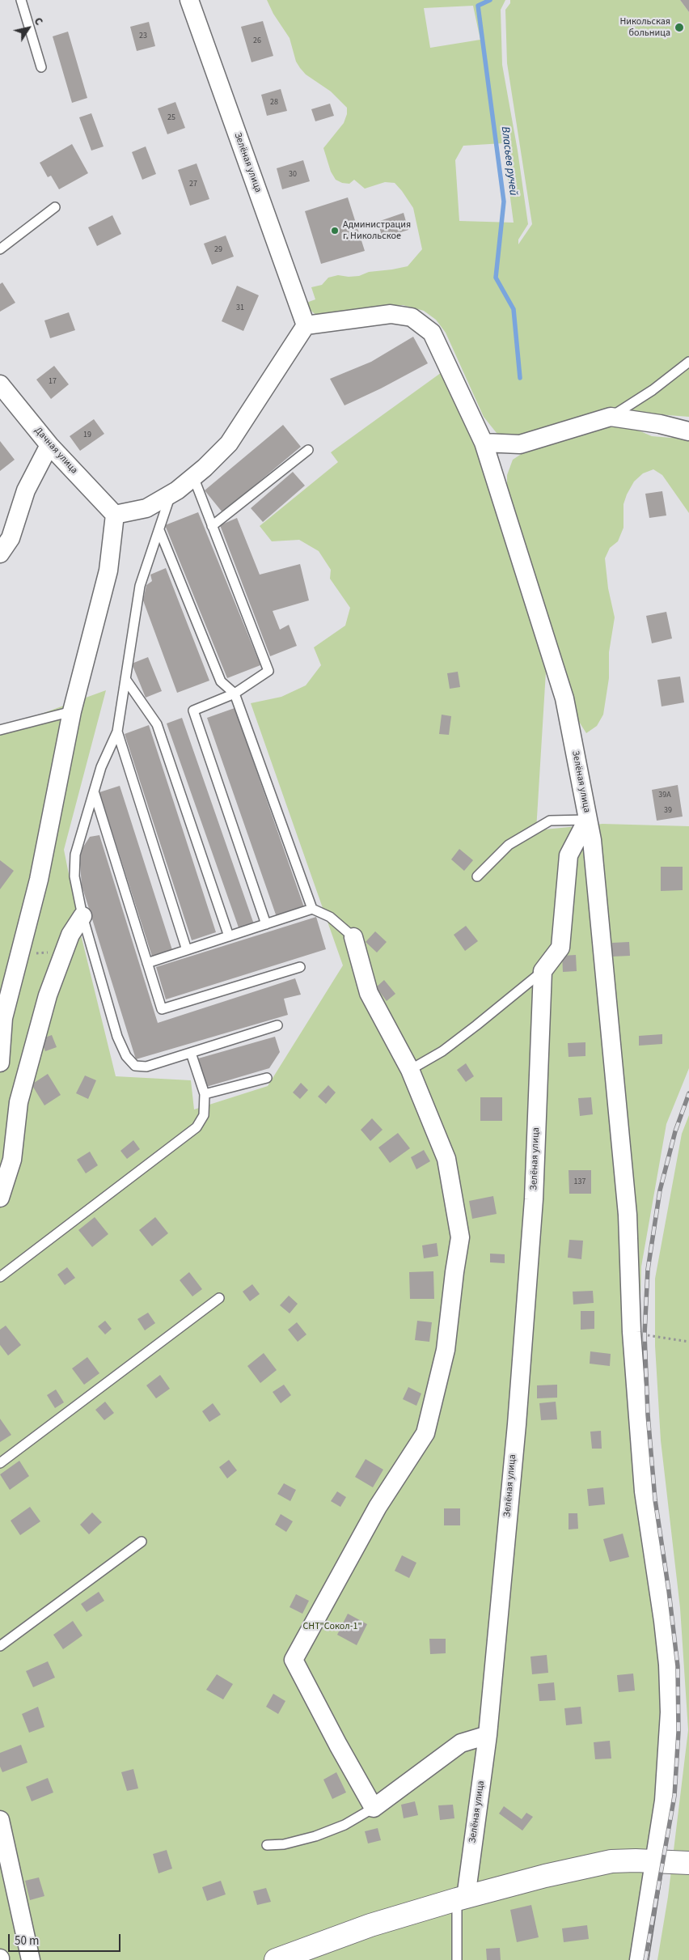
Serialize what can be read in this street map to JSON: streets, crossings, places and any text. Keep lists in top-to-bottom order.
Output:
{
  "streets": {
    "street": ["Зелёная улица", "Дачная улица"]
  },
  "water": ["Власьев ручей"],
  "parks": ["СНТ\"Сокол-1\""],
  "places": ["Никольская больница", "Администрация г. Никольское"],
  "house_numbers": [
    "23",
    "26",
    "28",
    "25",
    "30",
    "27",
    "29",
    "31",
    "17",
    "19",
    "39А",
    "39",
    "137"
  ],
  "scale_bar": "50 m",
  "north": "top right"
}
